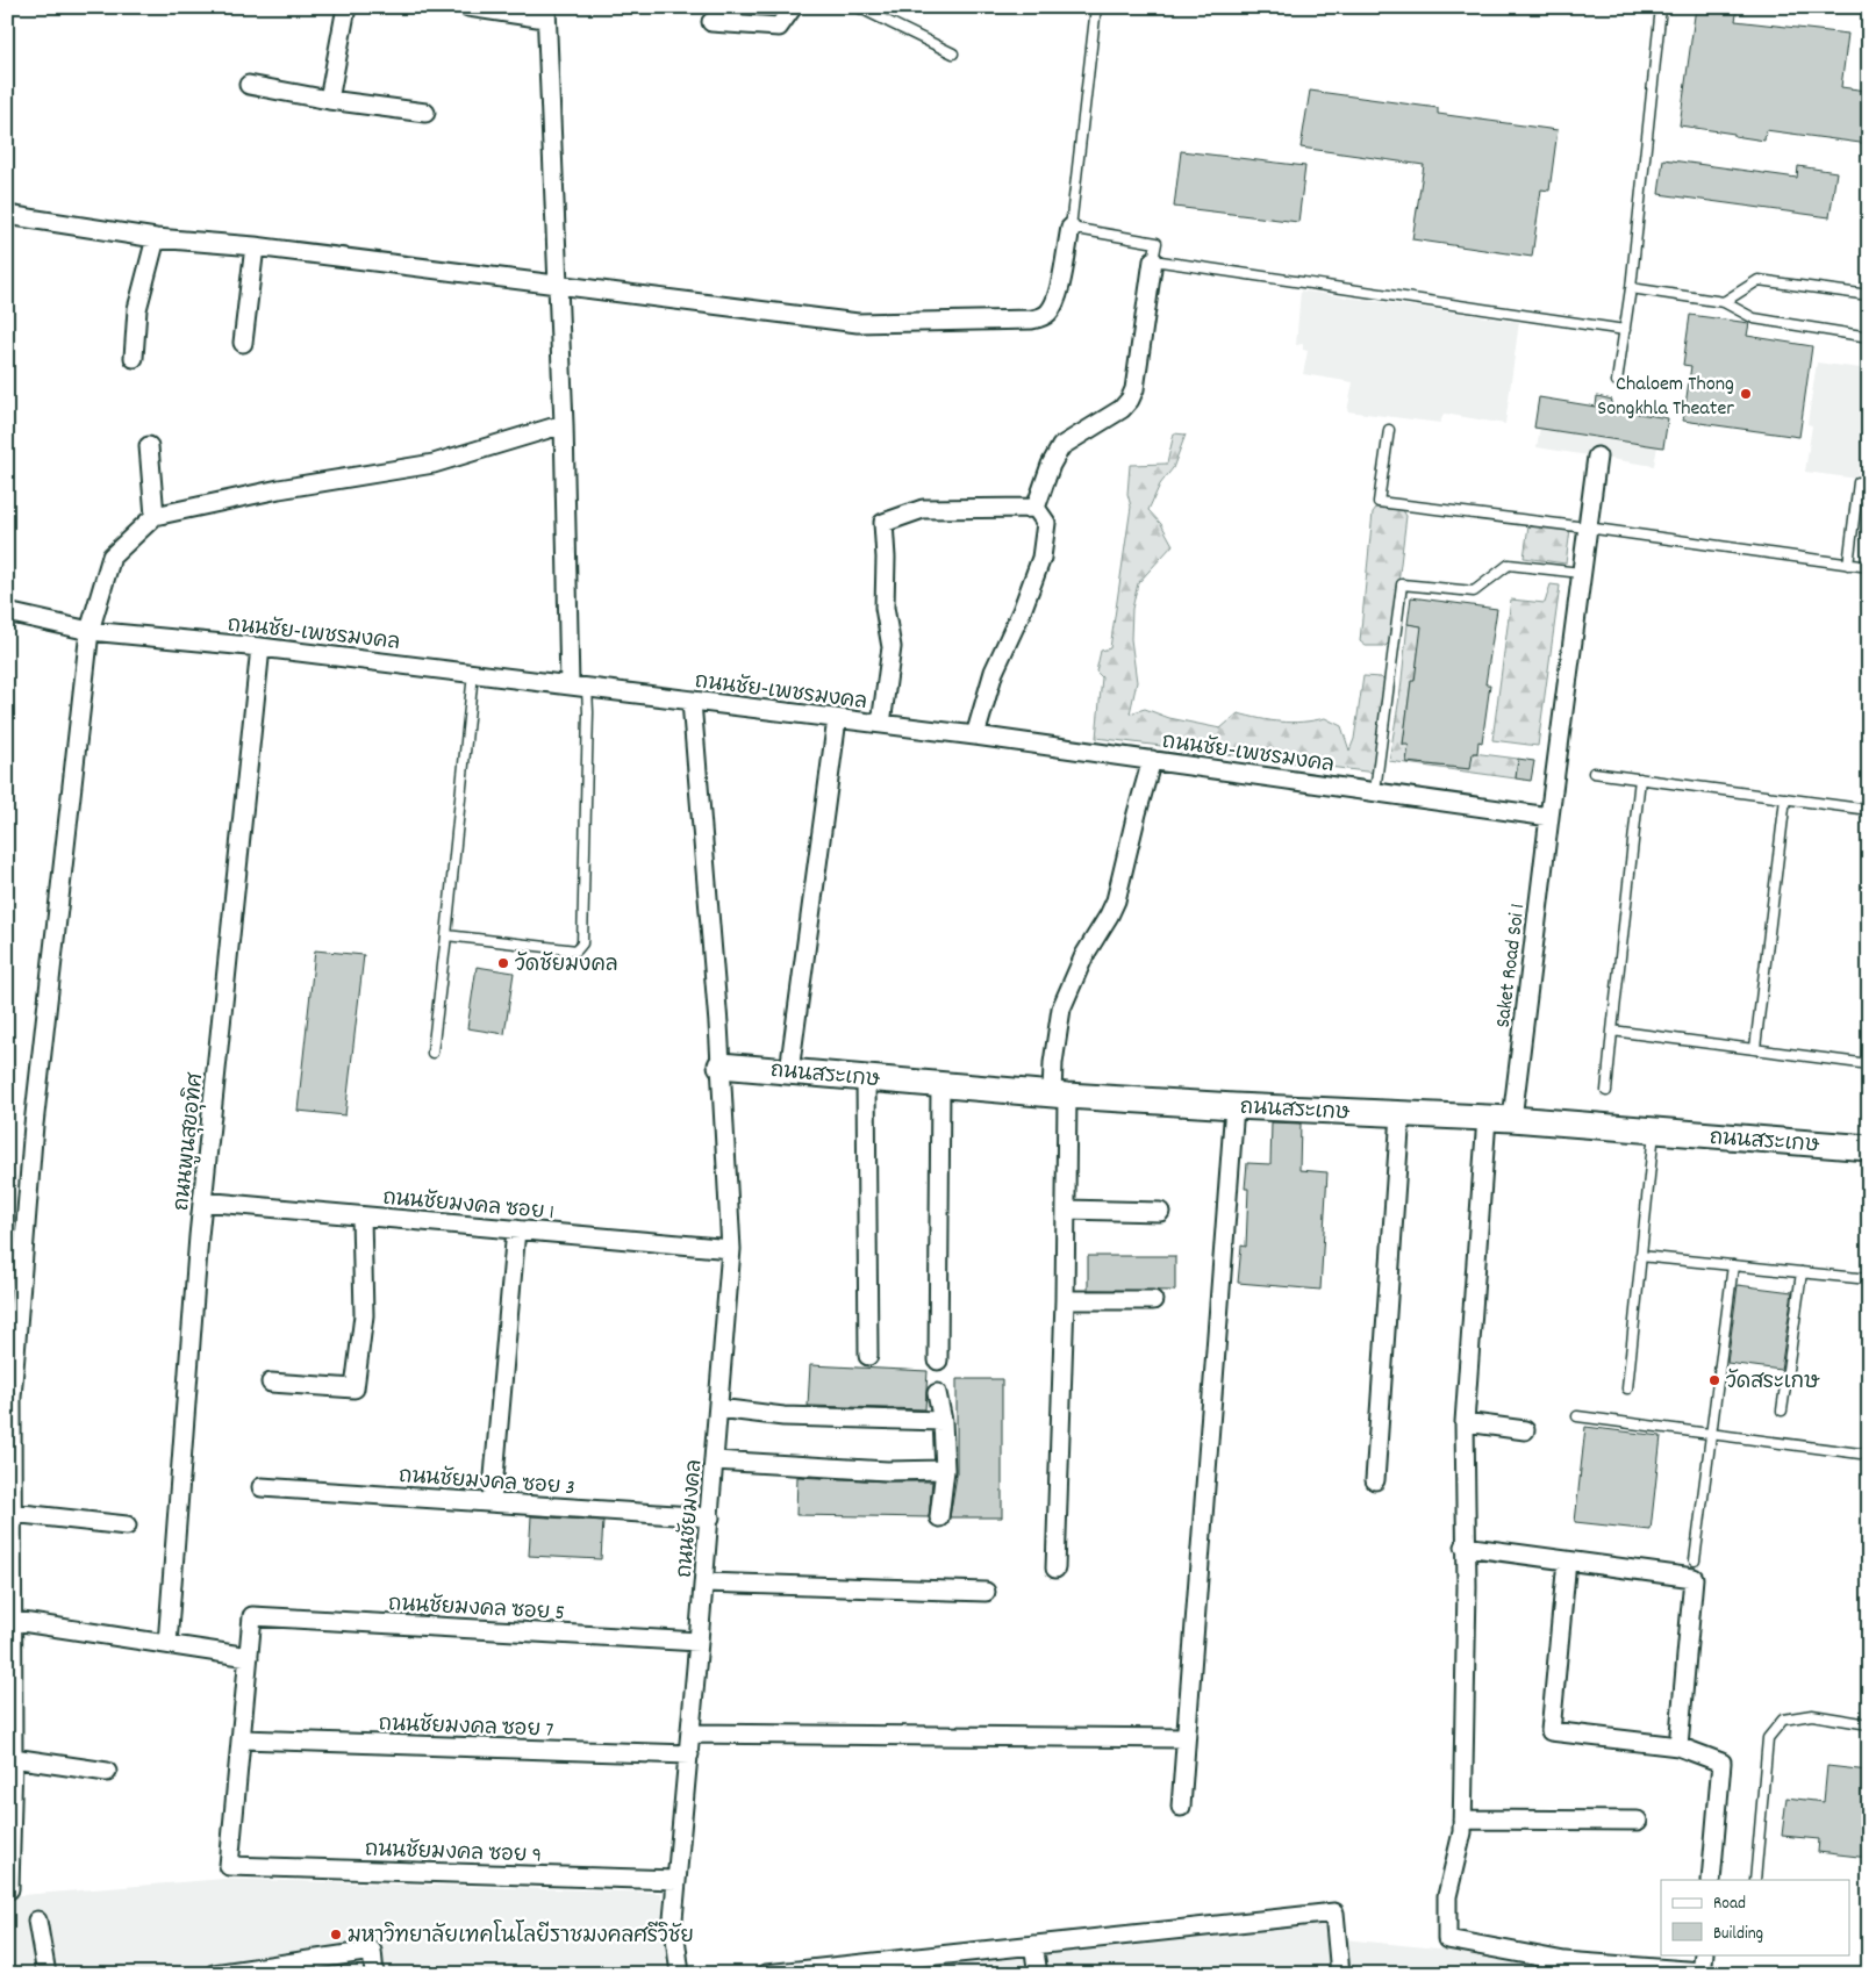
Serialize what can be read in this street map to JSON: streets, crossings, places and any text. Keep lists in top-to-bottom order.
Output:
{
  "streets": {
    "street": [
      "ถนนชัย-เพชรมงคล",
      "Saket Road Soi 1",
      "ถนนสระเกษ",
      "ถนนพูนสุขอุทิศ",
      "ถนนชัยมงคล ซอย 1",
      "ถนนชัยมงคล ซอย 3",
      "ถนนชัยมงคล",
      "ถนนชัยมงคล ซอย 5",
      "ถนนชัยมงคล ซอย 7",
      "ถนนชัยมงคล ซอย 9"
    ]
  },
  "crossings": [
    ["ถนนชัย-เพชรมงคล", "Saket Road Soi 1"],
    ["ถนนชัย-เพชรมงคล", "ถนนพูนสุขอุทิศ"],
    ["ถนนชัย-เพชรมงคล", "ถนนชัยมงคล"],
    ["Saket Road Soi 1", "ถนนสระเกษ"],
    ["ถนนสระเกษ", "ถนนชัยมงคล"],
    ["ถนนพูนสุขอุทิศ", "ถนนชัยมงคล ซอย 1"],
    ["ถนนชัยมงคล ซอย 1", "ถนนชัยมงคล"],
    ["ถนนชัยมงคล ซอย 3", "ถนนชัยมงคล"],
    ["ถนนชัยมงคล", "ถนนชัยมงคล ซอย 5"],
    ["ถนนชัยมงคล", "ถนนชัยมงคล ซอย 7"],
    ["ถนนชัยมงคล", "ถนนชัยมงคล ซอย 9"],
    ["ถนนชัยมงคล ซอย 7", "ถนนชัยมงคล ซอย 9"]
  ],
  "places": [
    "Chaloem Thong Songkhla Theater",
    "วัดชัยมงคล",
    "วัดสระเกษ",
    "มหาวิทยาลัยเทคโนโลยีราชมงคลศรีวิชัย"
  ],
  "legend": ["Road", "Building"]
}
